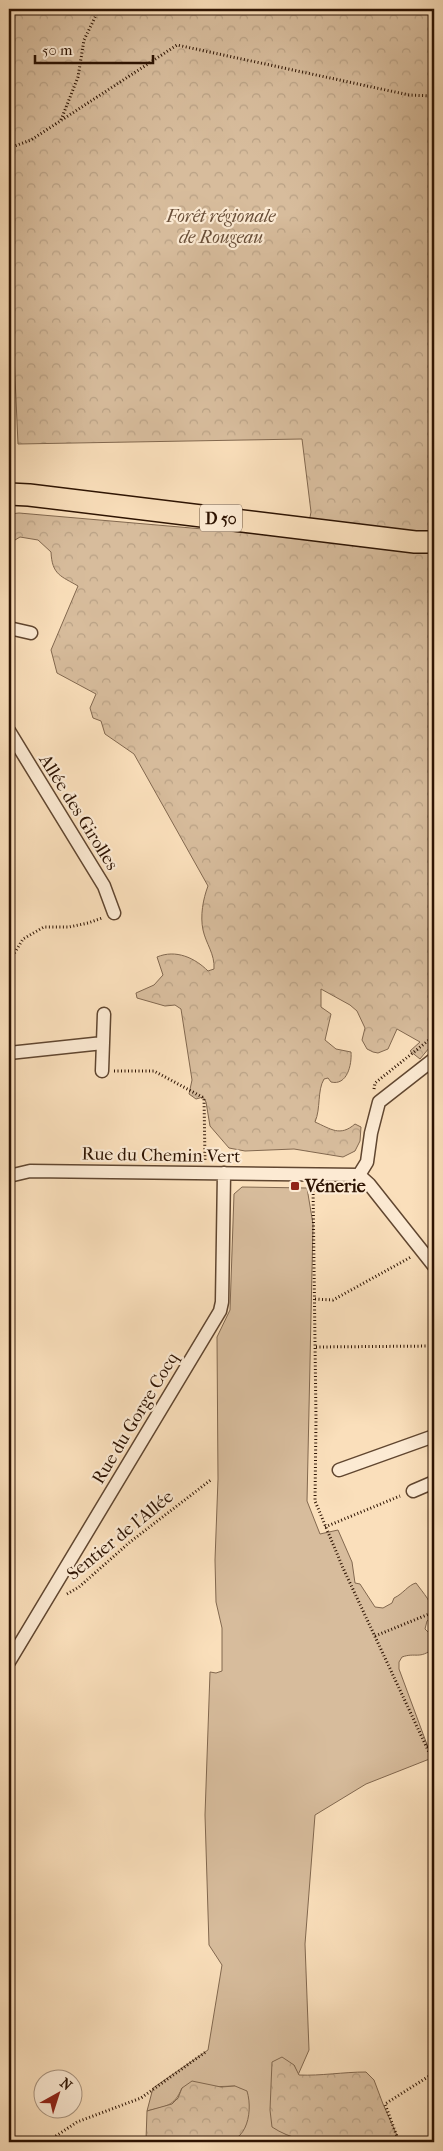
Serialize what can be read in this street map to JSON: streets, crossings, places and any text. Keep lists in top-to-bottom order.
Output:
{
  "streets": {
    "main road": ["D 50"],
    "street": ["Allée des Girolles", "Rue du Chemin Vert", "Rue du Gorge Cocq"],
    "path": ["Sentier de l'Allée"]
  },
  "crossings": [
    ["Rue du Chemin Vert", "Rue du Gorge Cocq"],
    ["Rue du Gorge Cocq", "Sentier de l'Allée"]
  ],
  "parks": ["Forêt régionale de Rougeau"],
  "places": {
    "transit": ["Vénerie"]
  },
  "scale_bar": "50 m",
  "north": "top right"
}
